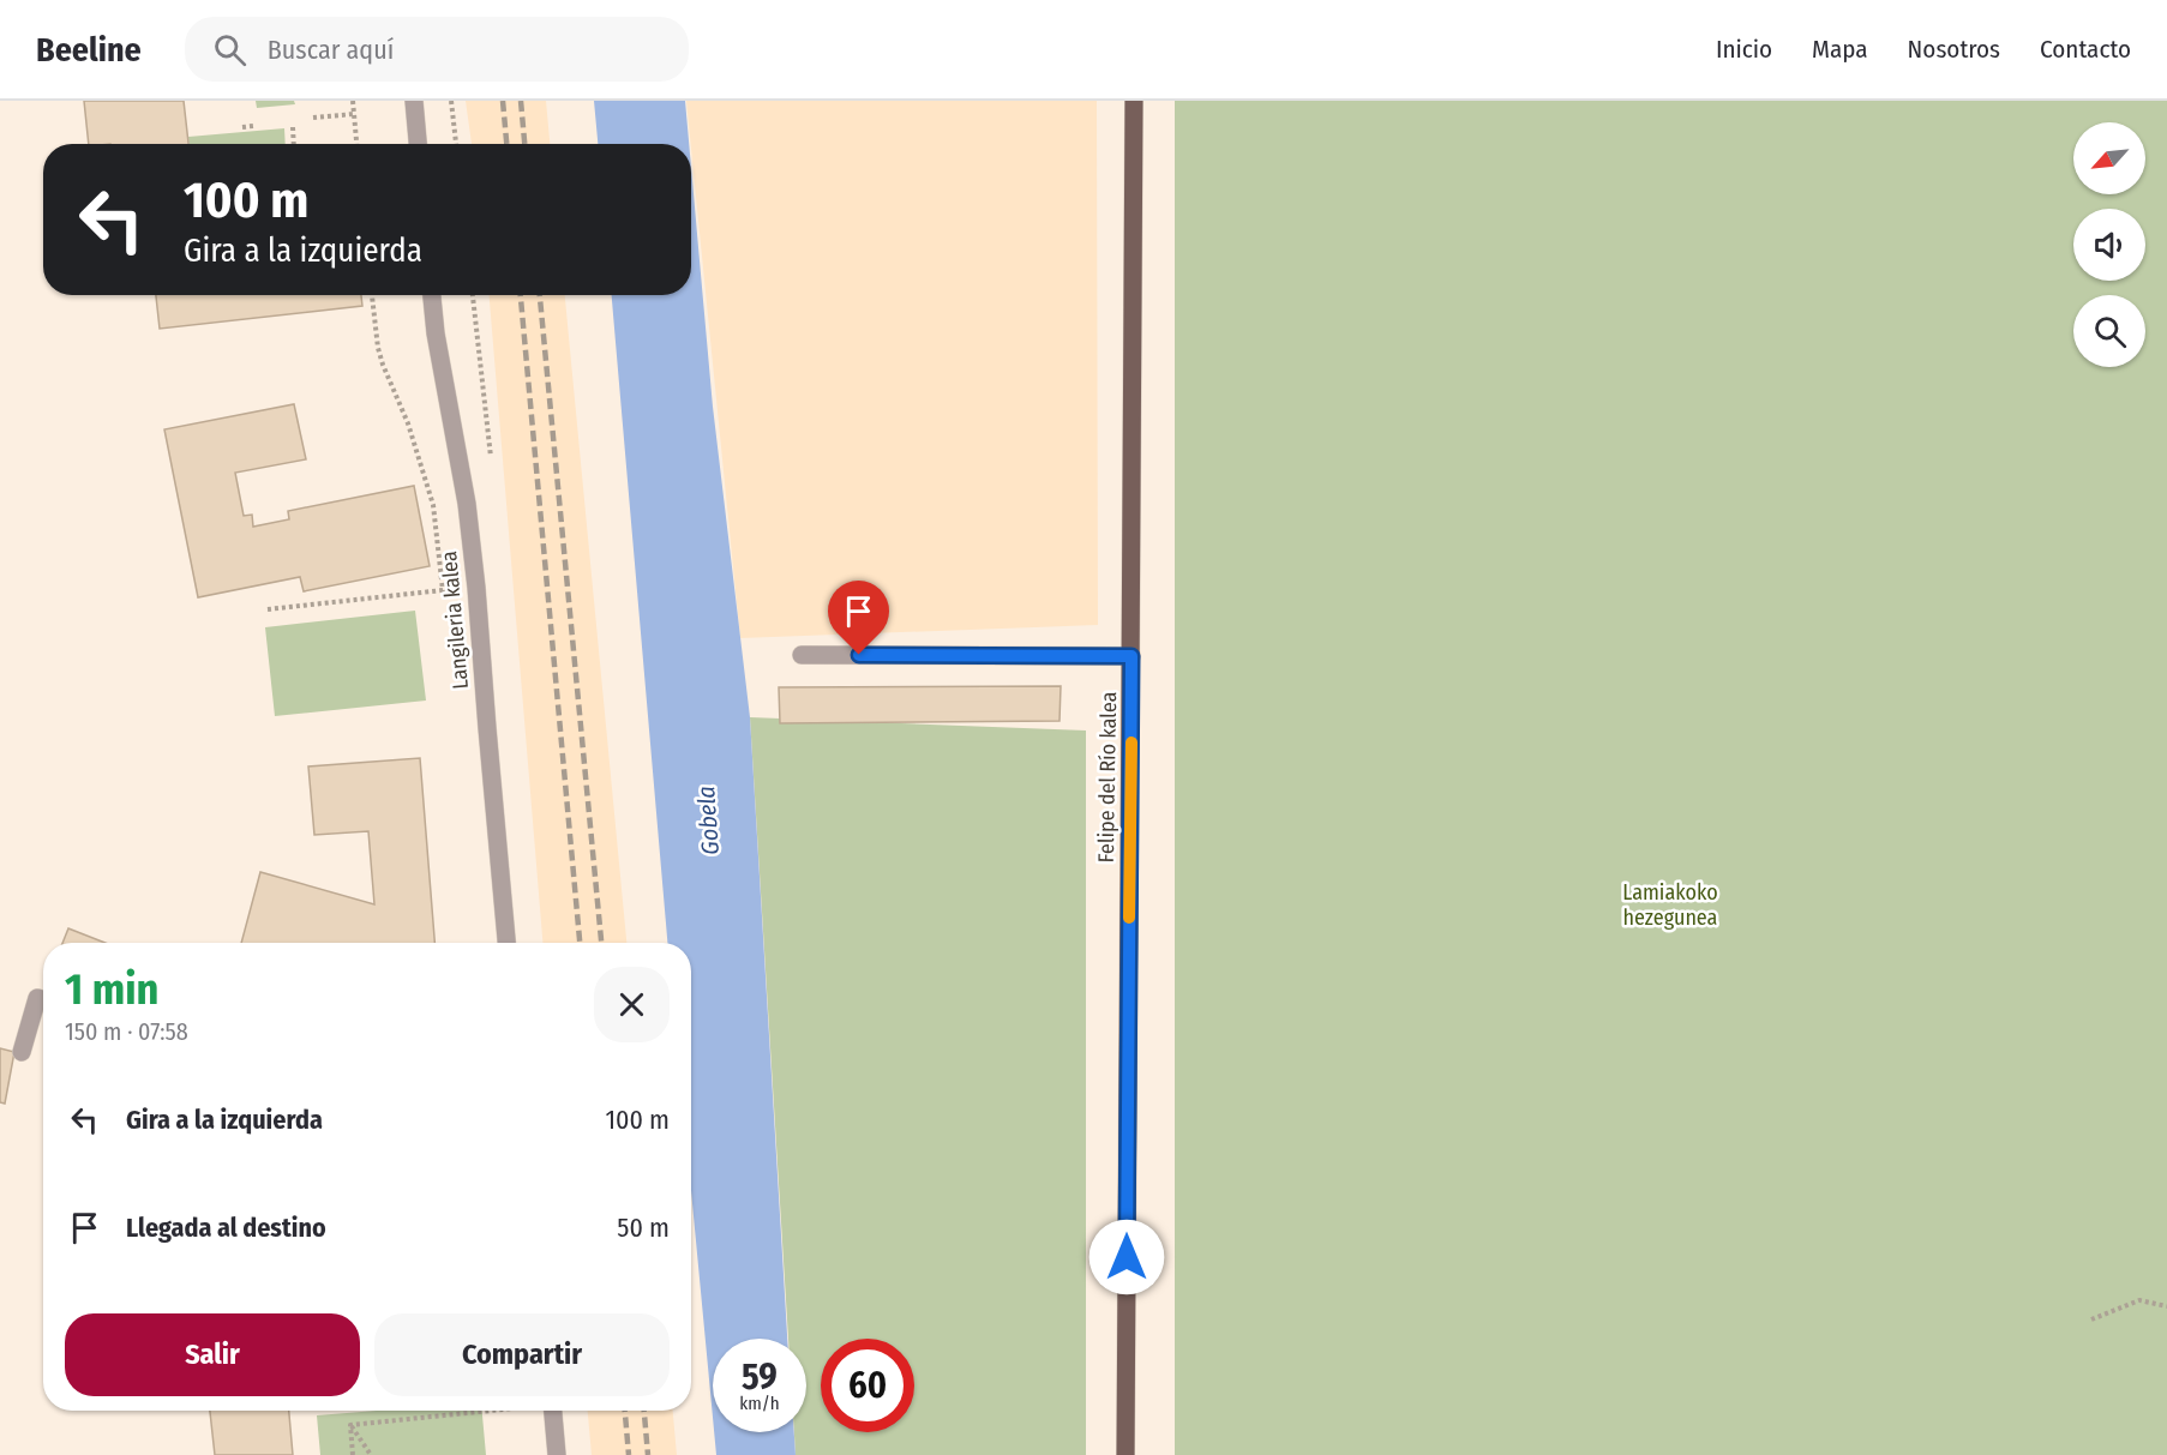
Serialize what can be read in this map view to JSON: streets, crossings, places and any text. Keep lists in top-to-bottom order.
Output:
{
  "streets": {
    "main road": ["Felipe del Río kalea"],
    "street": ["Langileria kalea"]
  },
  "water": ["Gobela"],
  "parks": ["Lamiakoko hezegunea"],
  "north": "bottom left",
  "page": {
    "header": "Beeline",
    "search": "Buscar aquí",
    "nav": [
      "Inicio",
      "Mapa",
      "Nosotros",
      "Contacto"
    ],
    "turn": ["100 m", "Gira a la izquierda"],
    "heading": ["1 min", "150 m · 07:58"],
    "list": [
      {
        "name": "Gira a la izquierda",
        "value": "100 m"
      },
      {
        "name": "Llegada al destino",
        "value": "50 m"
      }
    ],
    "buttons": ["Salir", "Compartir"],
    "speed": "59 km/h",
    "limit": "60"
  }
}
